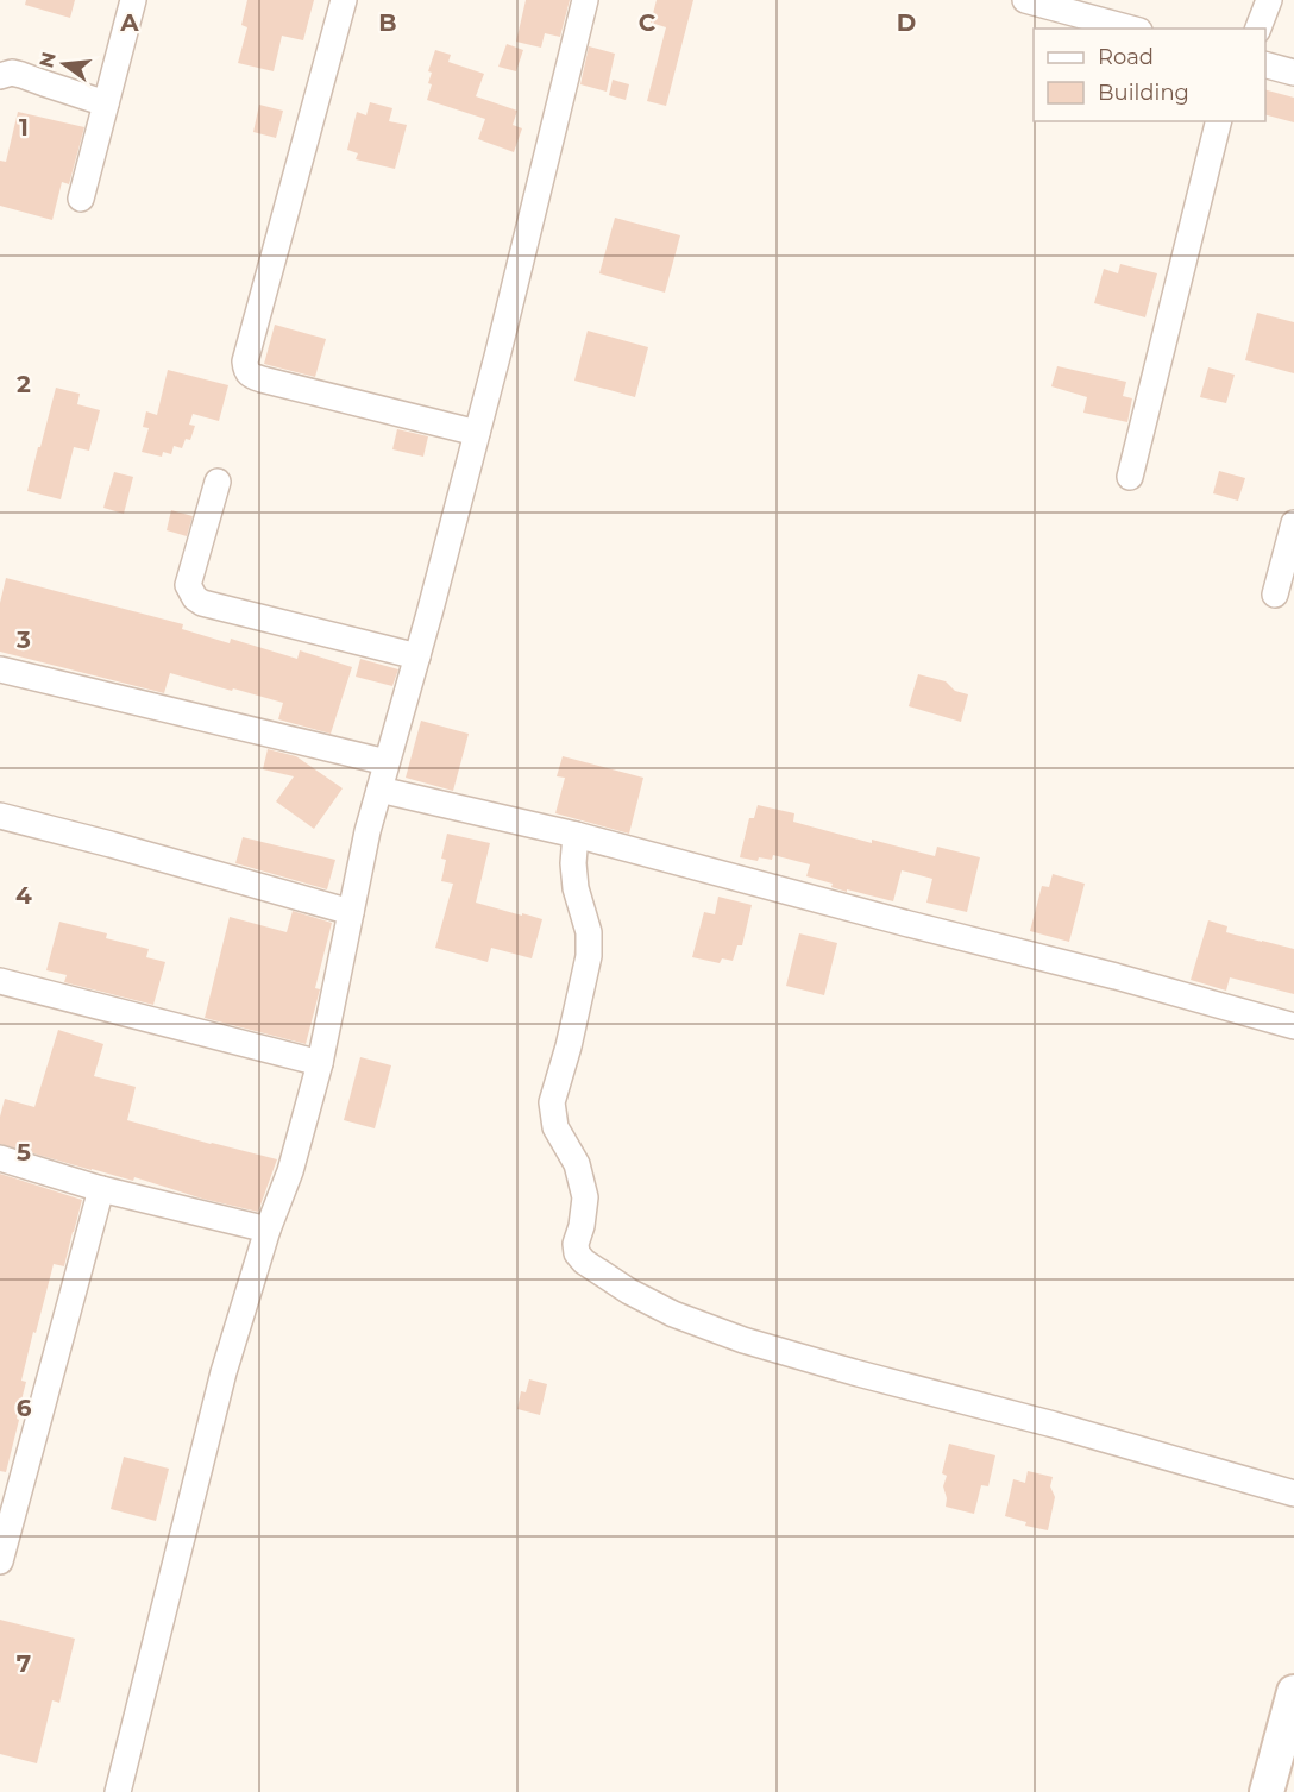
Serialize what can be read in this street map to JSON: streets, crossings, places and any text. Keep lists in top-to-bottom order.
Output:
{
  "legend": ["Road", "Building"],
  "north": "left",
  "grid": {
    "columns": [
      "A",
      "B",
      "C",
      "D"
    ],
    "rows": [
      "1",
      "2",
      "3",
      "4",
      "5",
      "6",
      "7"
    ]
  }
}
